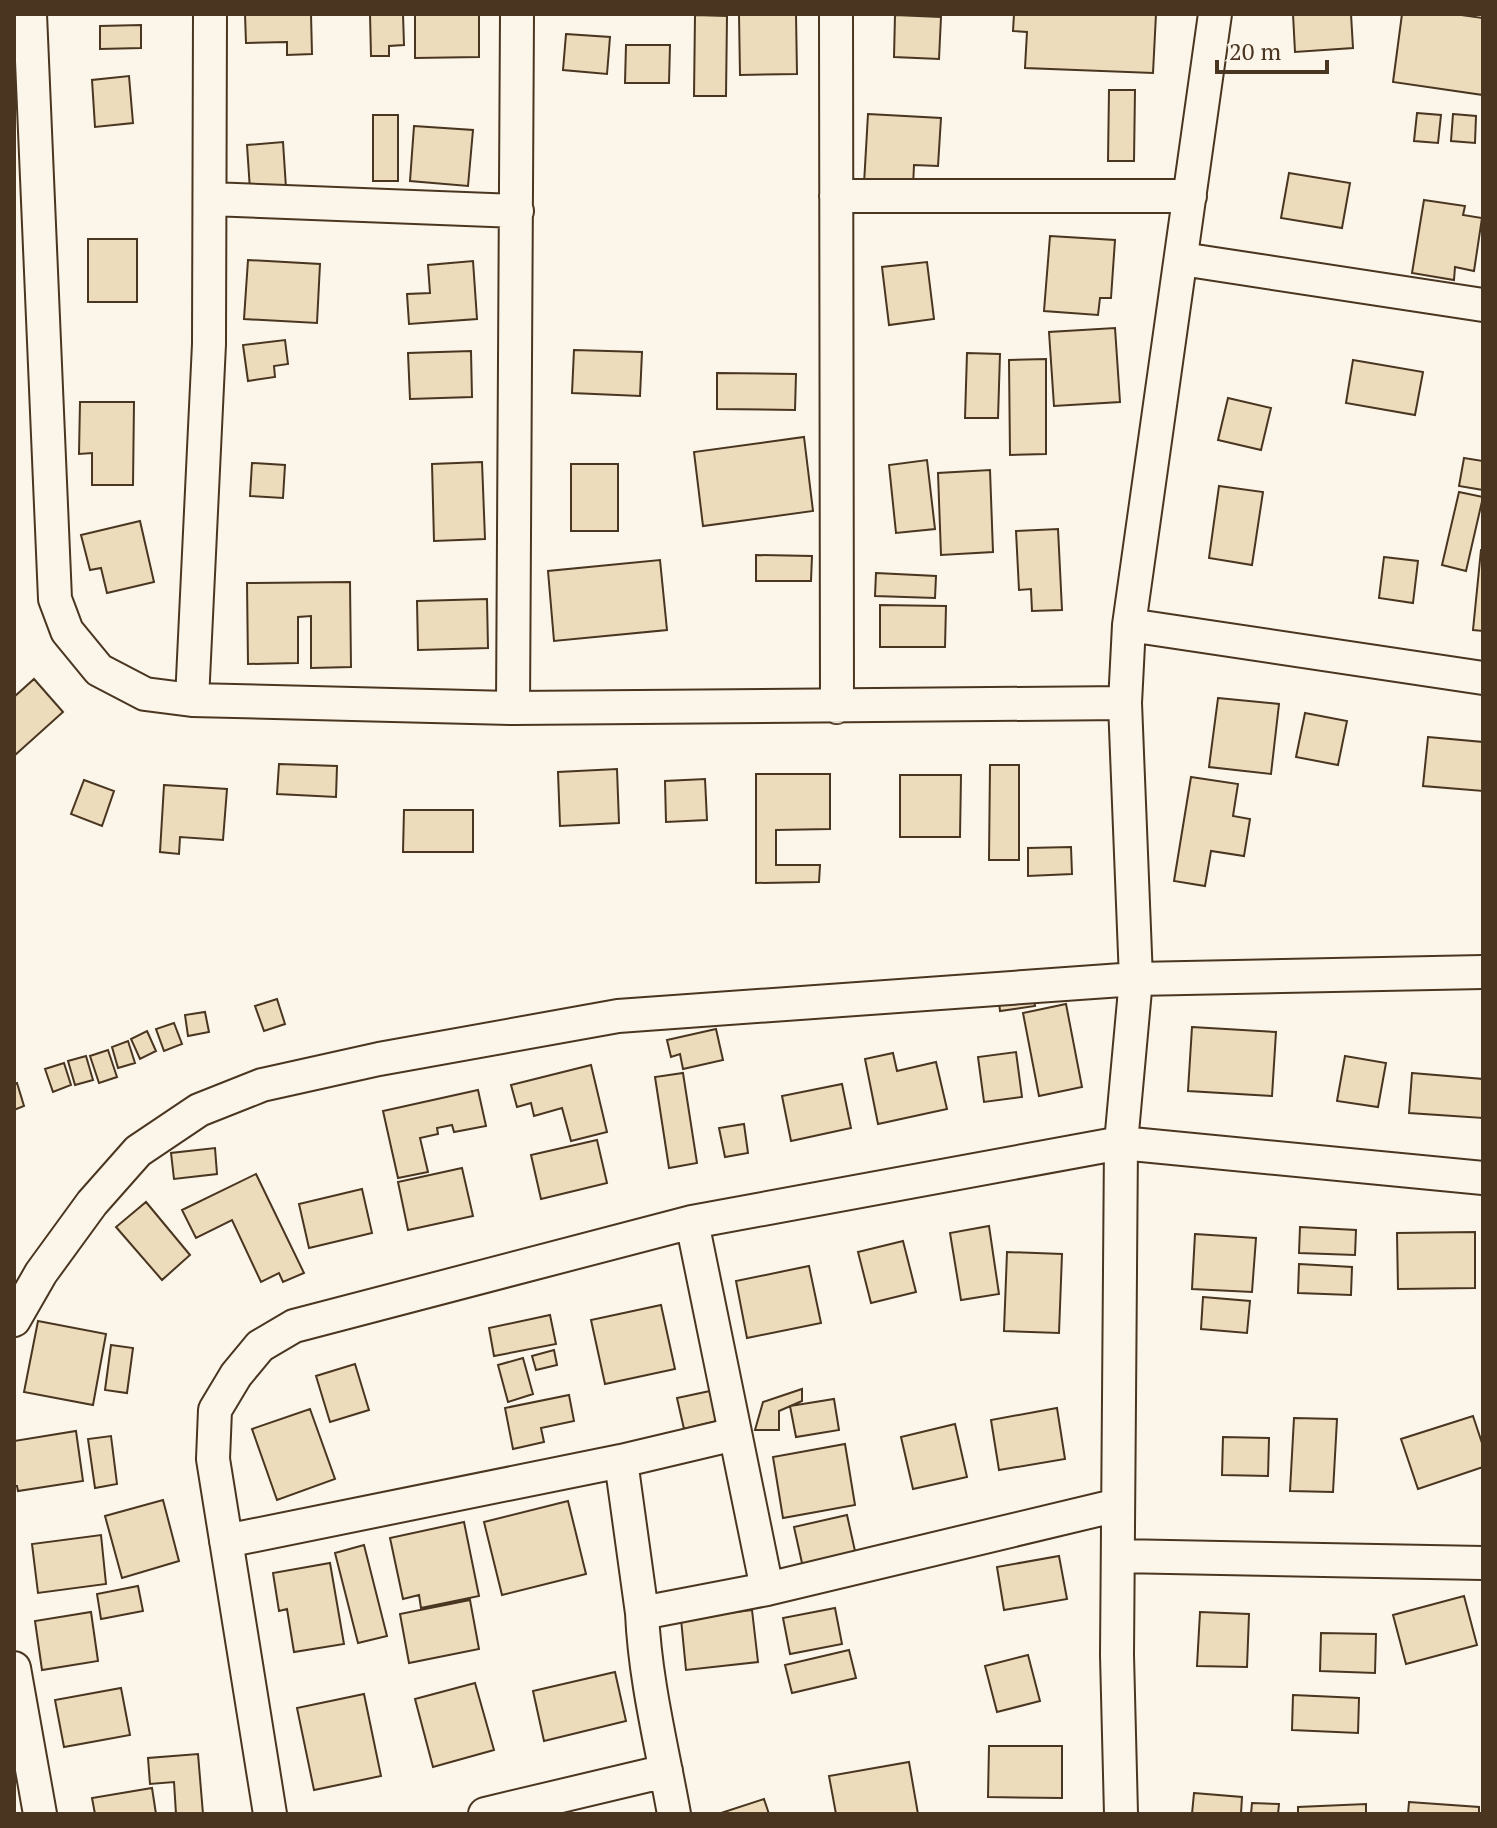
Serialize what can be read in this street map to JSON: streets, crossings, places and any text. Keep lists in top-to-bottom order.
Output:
{
  "scale_bar": "20 m"
}
